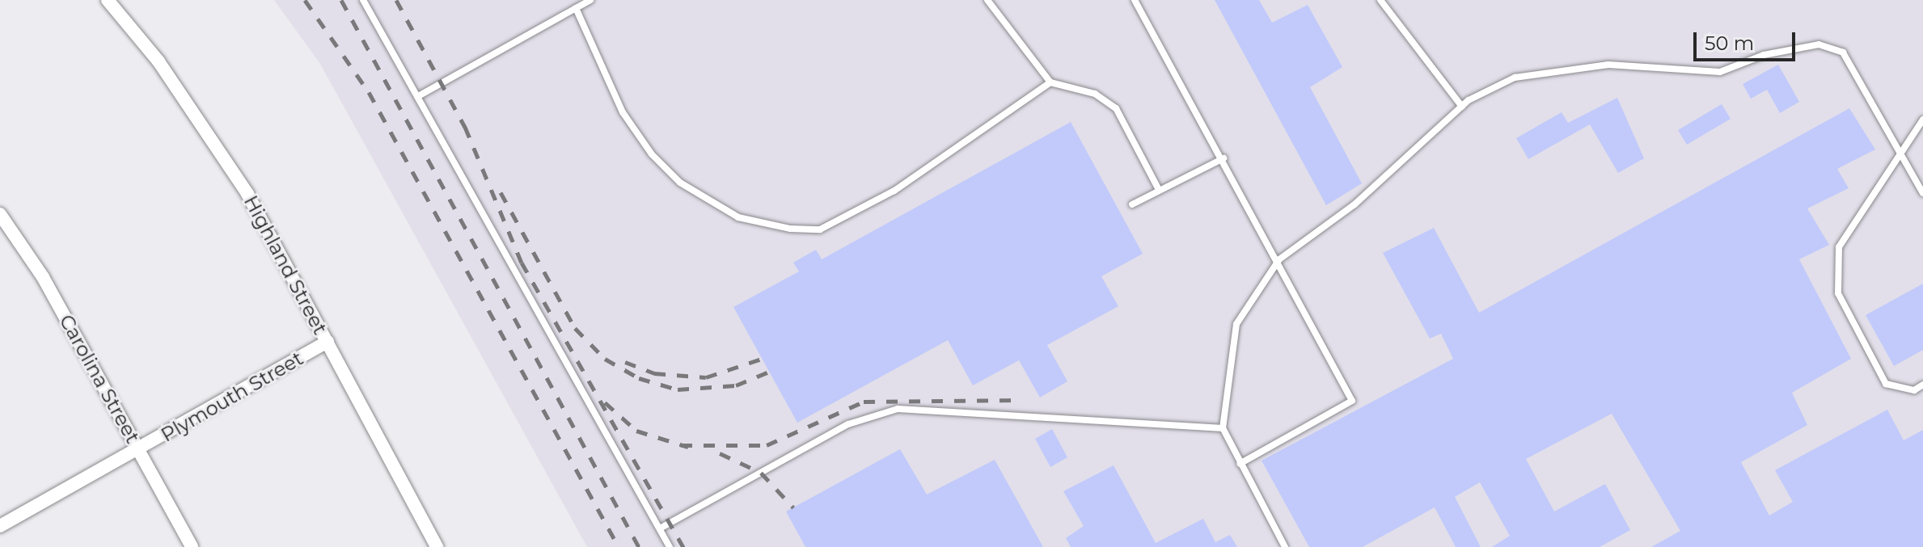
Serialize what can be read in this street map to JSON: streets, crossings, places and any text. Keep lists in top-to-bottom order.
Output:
{
  "streets": {
    "street": ["Highland Street", "Carolina Street", "Plymouth Street"]
  },
  "crossings": [
    ["Highland Street", "Plymouth Street"],
    ["Carolina Street", "Plymouth Street"]
  ],
  "scale_bar": "50 m"
}
